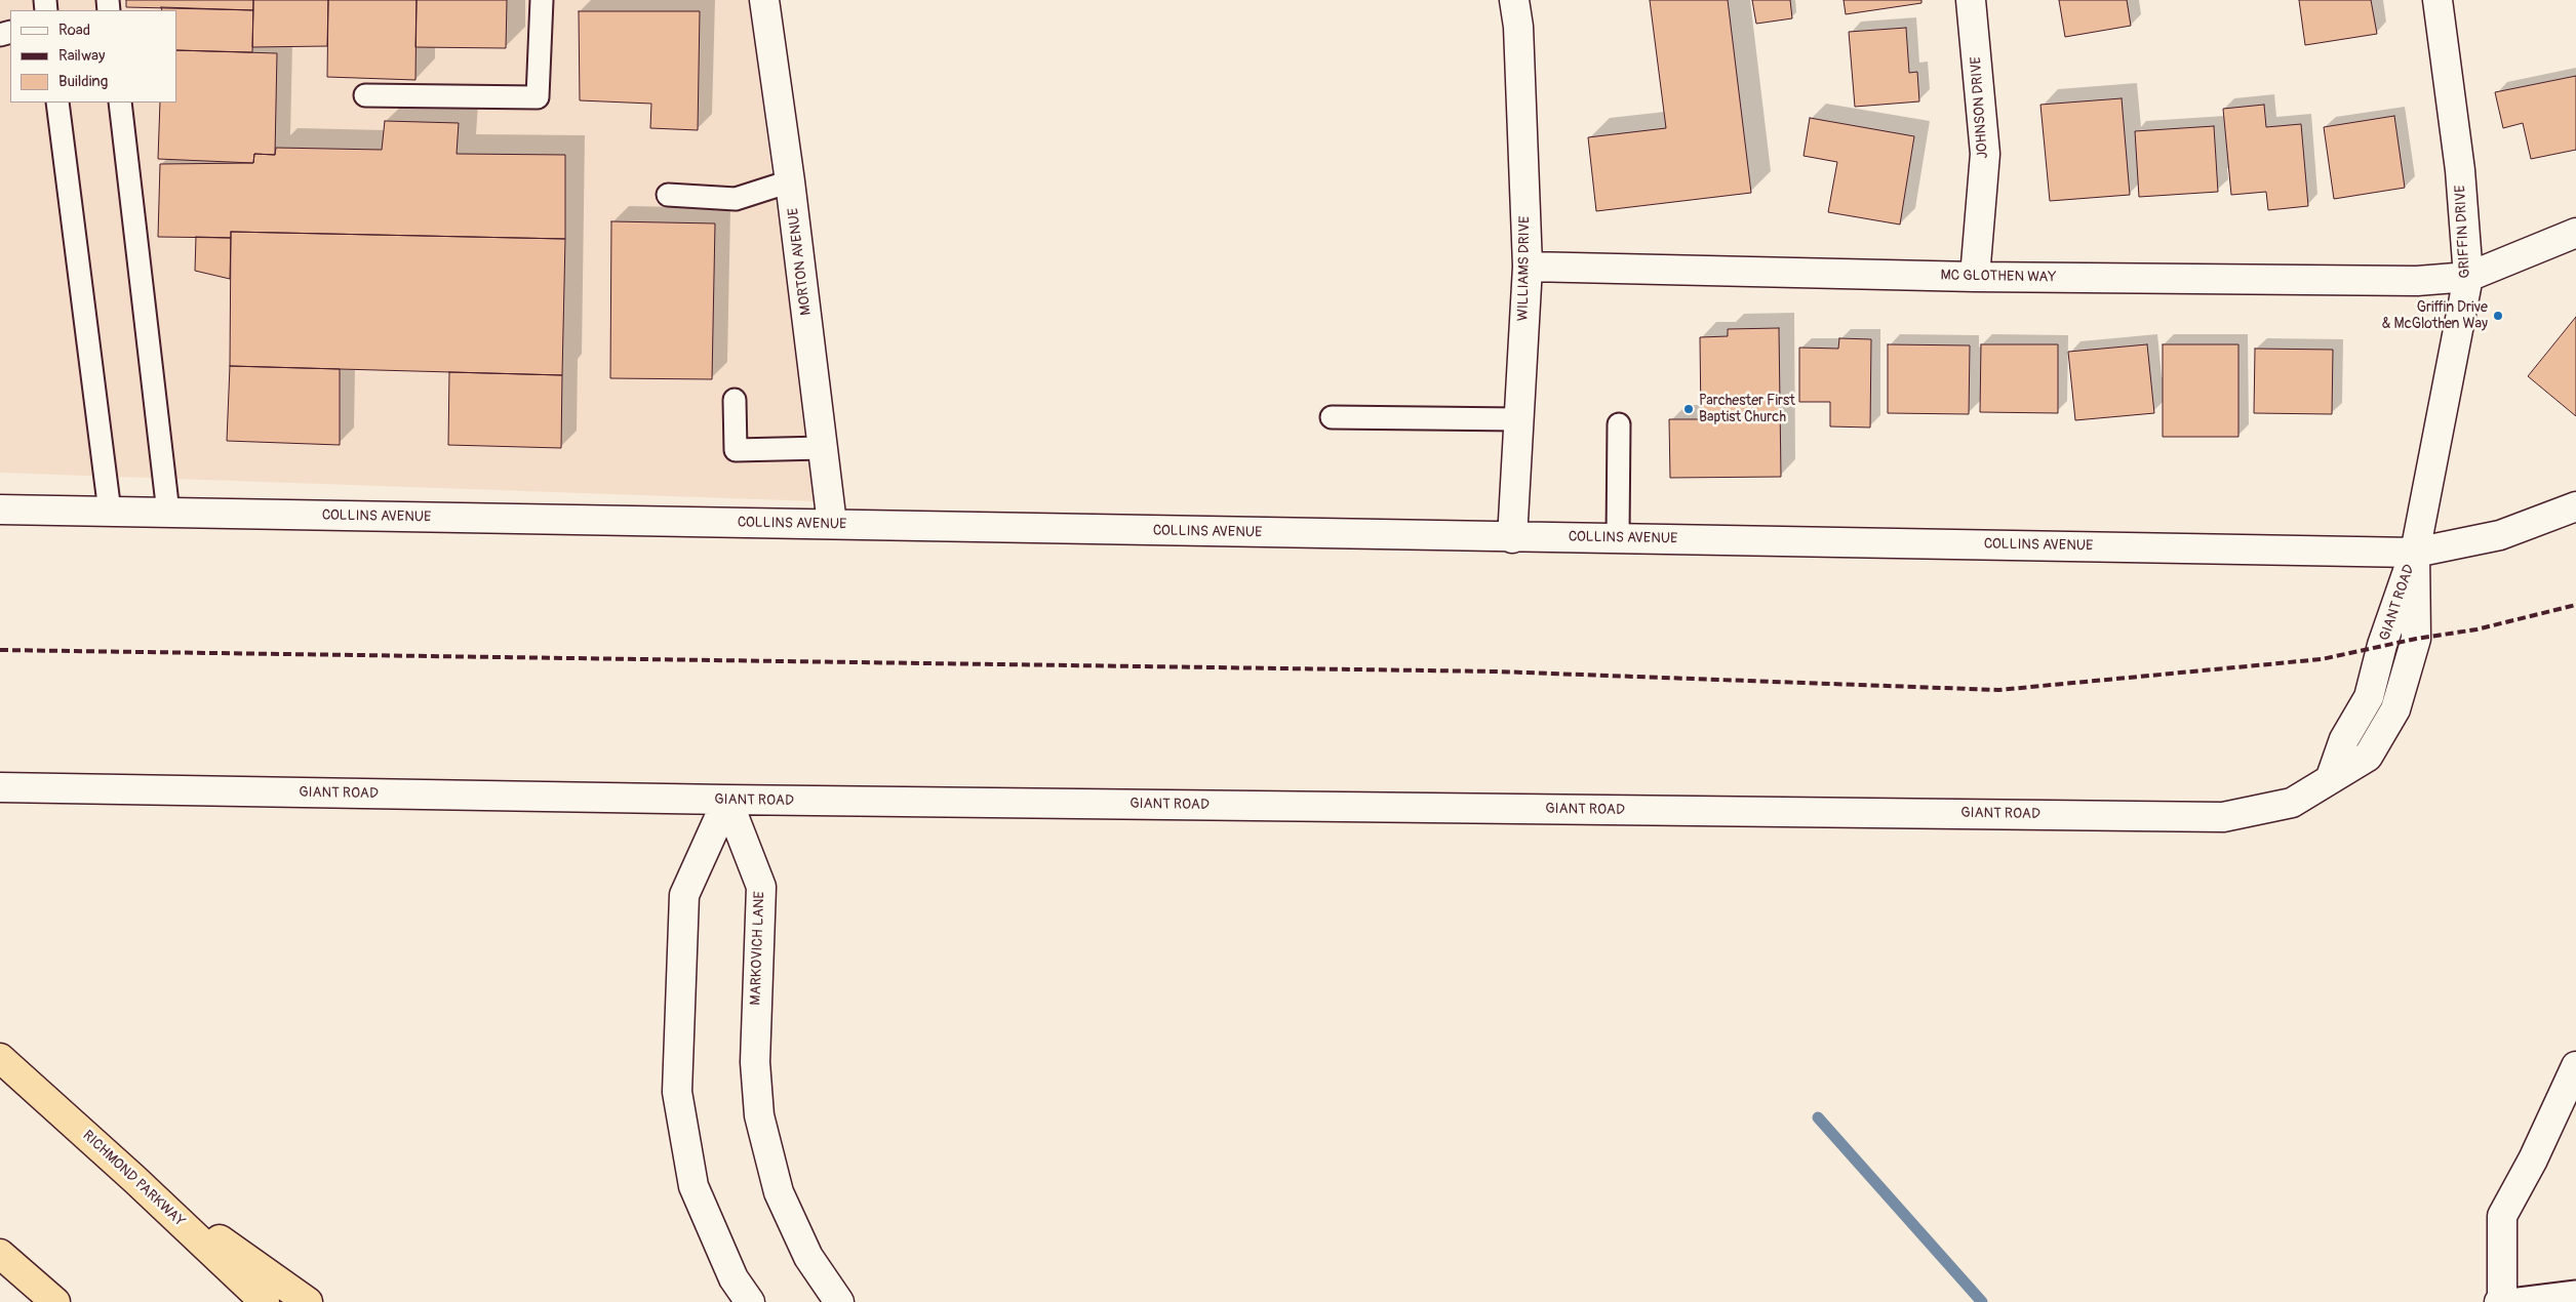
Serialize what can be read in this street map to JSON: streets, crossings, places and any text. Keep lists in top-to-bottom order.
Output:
{
  "streets": {
    "highway": ["RICHMOND PARKWAY"],
    "street": [
      "JOHNSON DRIVE",
      "GRIFFIN DRIVE",
      "MORTON AVENUE",
      "WILLIAMS DRIVE",
      "MC GLOTHEN WAY",
      "COLLINS AVENUE",
      "GIANT ROAD",
      "MARKOVICH LANE"
    ]
  },
  "crossings": [
    ["JOHNSON DRIVE", "MC GLOTHEN WAY"],
    ["GRIFFIN DRIVE", "MC GLOTHEN WAY"],
    ["GRIFFIN DRIVE", "COLLINS AVENUE"],
    ["GRIFFIN DRIVE", "GIANT ROAD"],
    ["MORTON AVENUE", "COLLINS AVENUE"],
    ["WILLIAMS DRIVE", "MC GLOTHEN WAY"],
    ["WILLIAMS DRIVE", "COLLINS AVENUE"],
    ["COLLINS AVENUE", "GIANT ROAD"],
    ["GIANT ROAD", "MARKOVICH LANE"]
  ],
  "places": ["Griffin Drive & McGlothen Way", "Parchester First Baptist Church"],
  "legend": ["Road", "Railway", "Building"]
}
